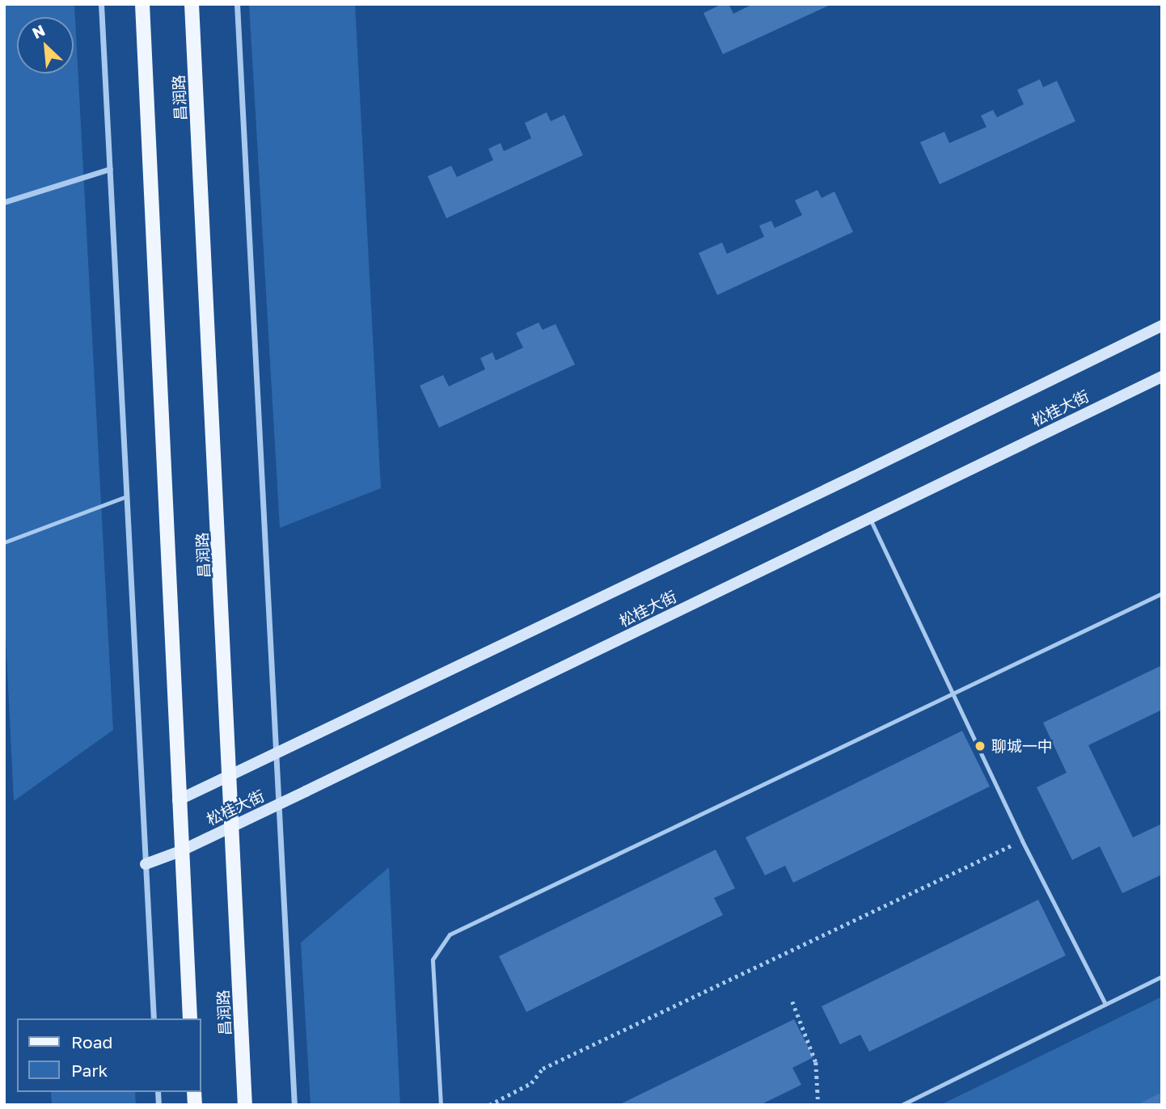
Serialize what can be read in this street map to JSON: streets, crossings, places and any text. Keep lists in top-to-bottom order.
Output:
{
  "streets": {
    "main road": ["昌润路", "松桂大街"]
  },
  "crossings": [
    ["昌润路", "松桂大街"]
  ],
  "places": ["聊城一中"],
  "legend": ["Road", "Park"],
  "north": "top left"
}
